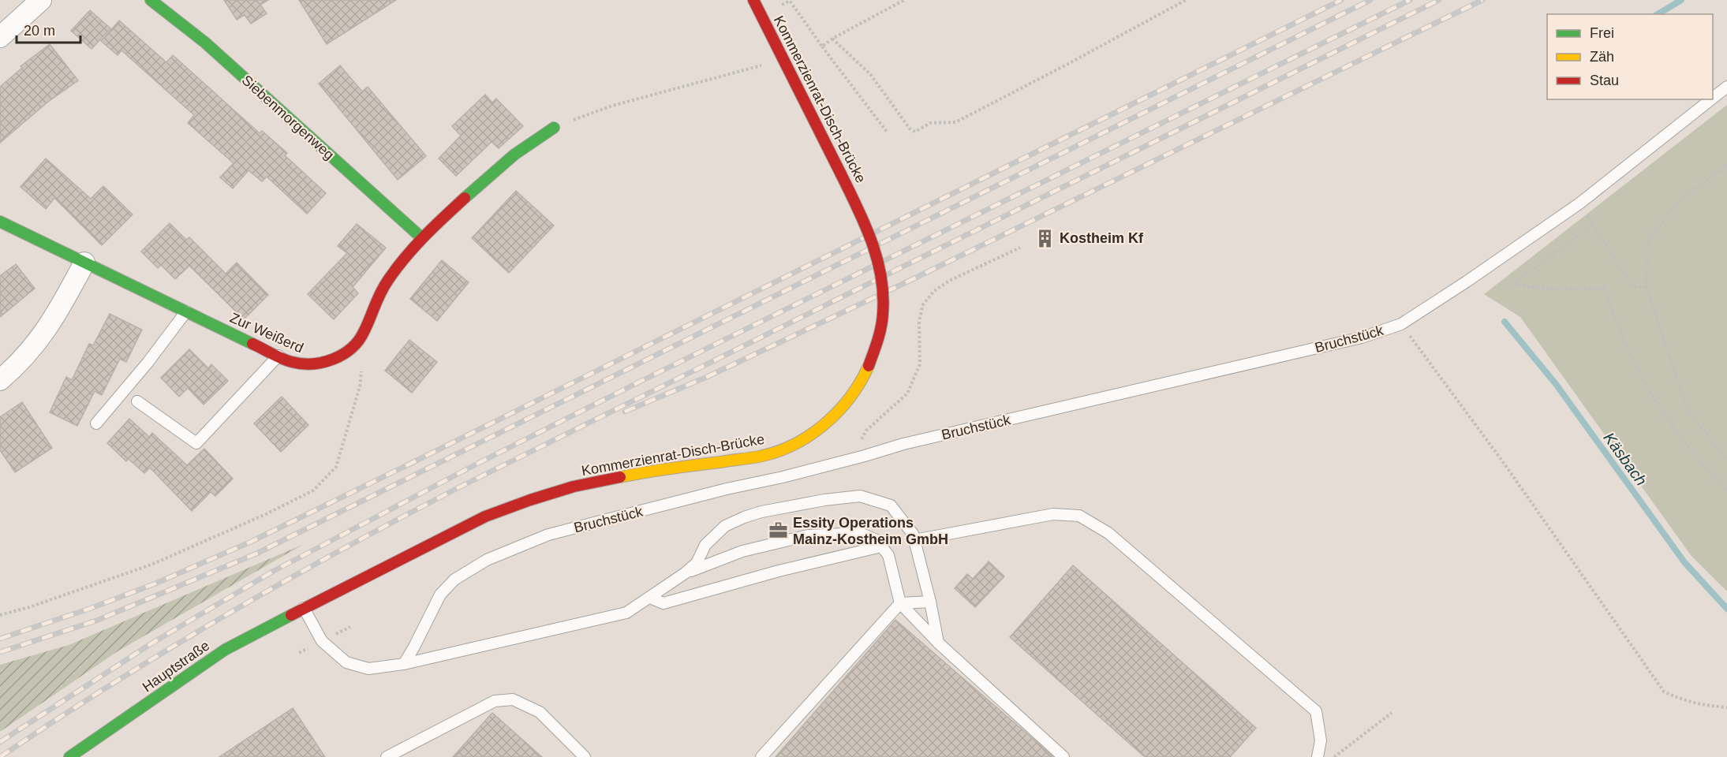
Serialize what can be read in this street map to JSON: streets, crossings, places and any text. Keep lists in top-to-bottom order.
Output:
{
  "streets": {
    "street": [
      "Kommerzienrat-Disch-Brücke",
      "Siebenmorgenweg",
      "Zur Weißerd",
      "Hauptstraße"
    ],
    "lane": ["Bruchstück"]
  },
  "crossings": [
    ["Kommerzienrat-Disch-Brücke", "Hauptstraße"],
    ["Siebenmorgenweg", "Zur Weißerd"]
  ],
  "water": ["Käsbach"],
  "places": {
    "building": ["Kostheim Kf"],
    "office": ["Essity Operations Mainz-Kostheim GmbH"]
  },
  "legend": ["Frei", "Zäh", "Stau"],
  "scale_bar": "20 m"
}
